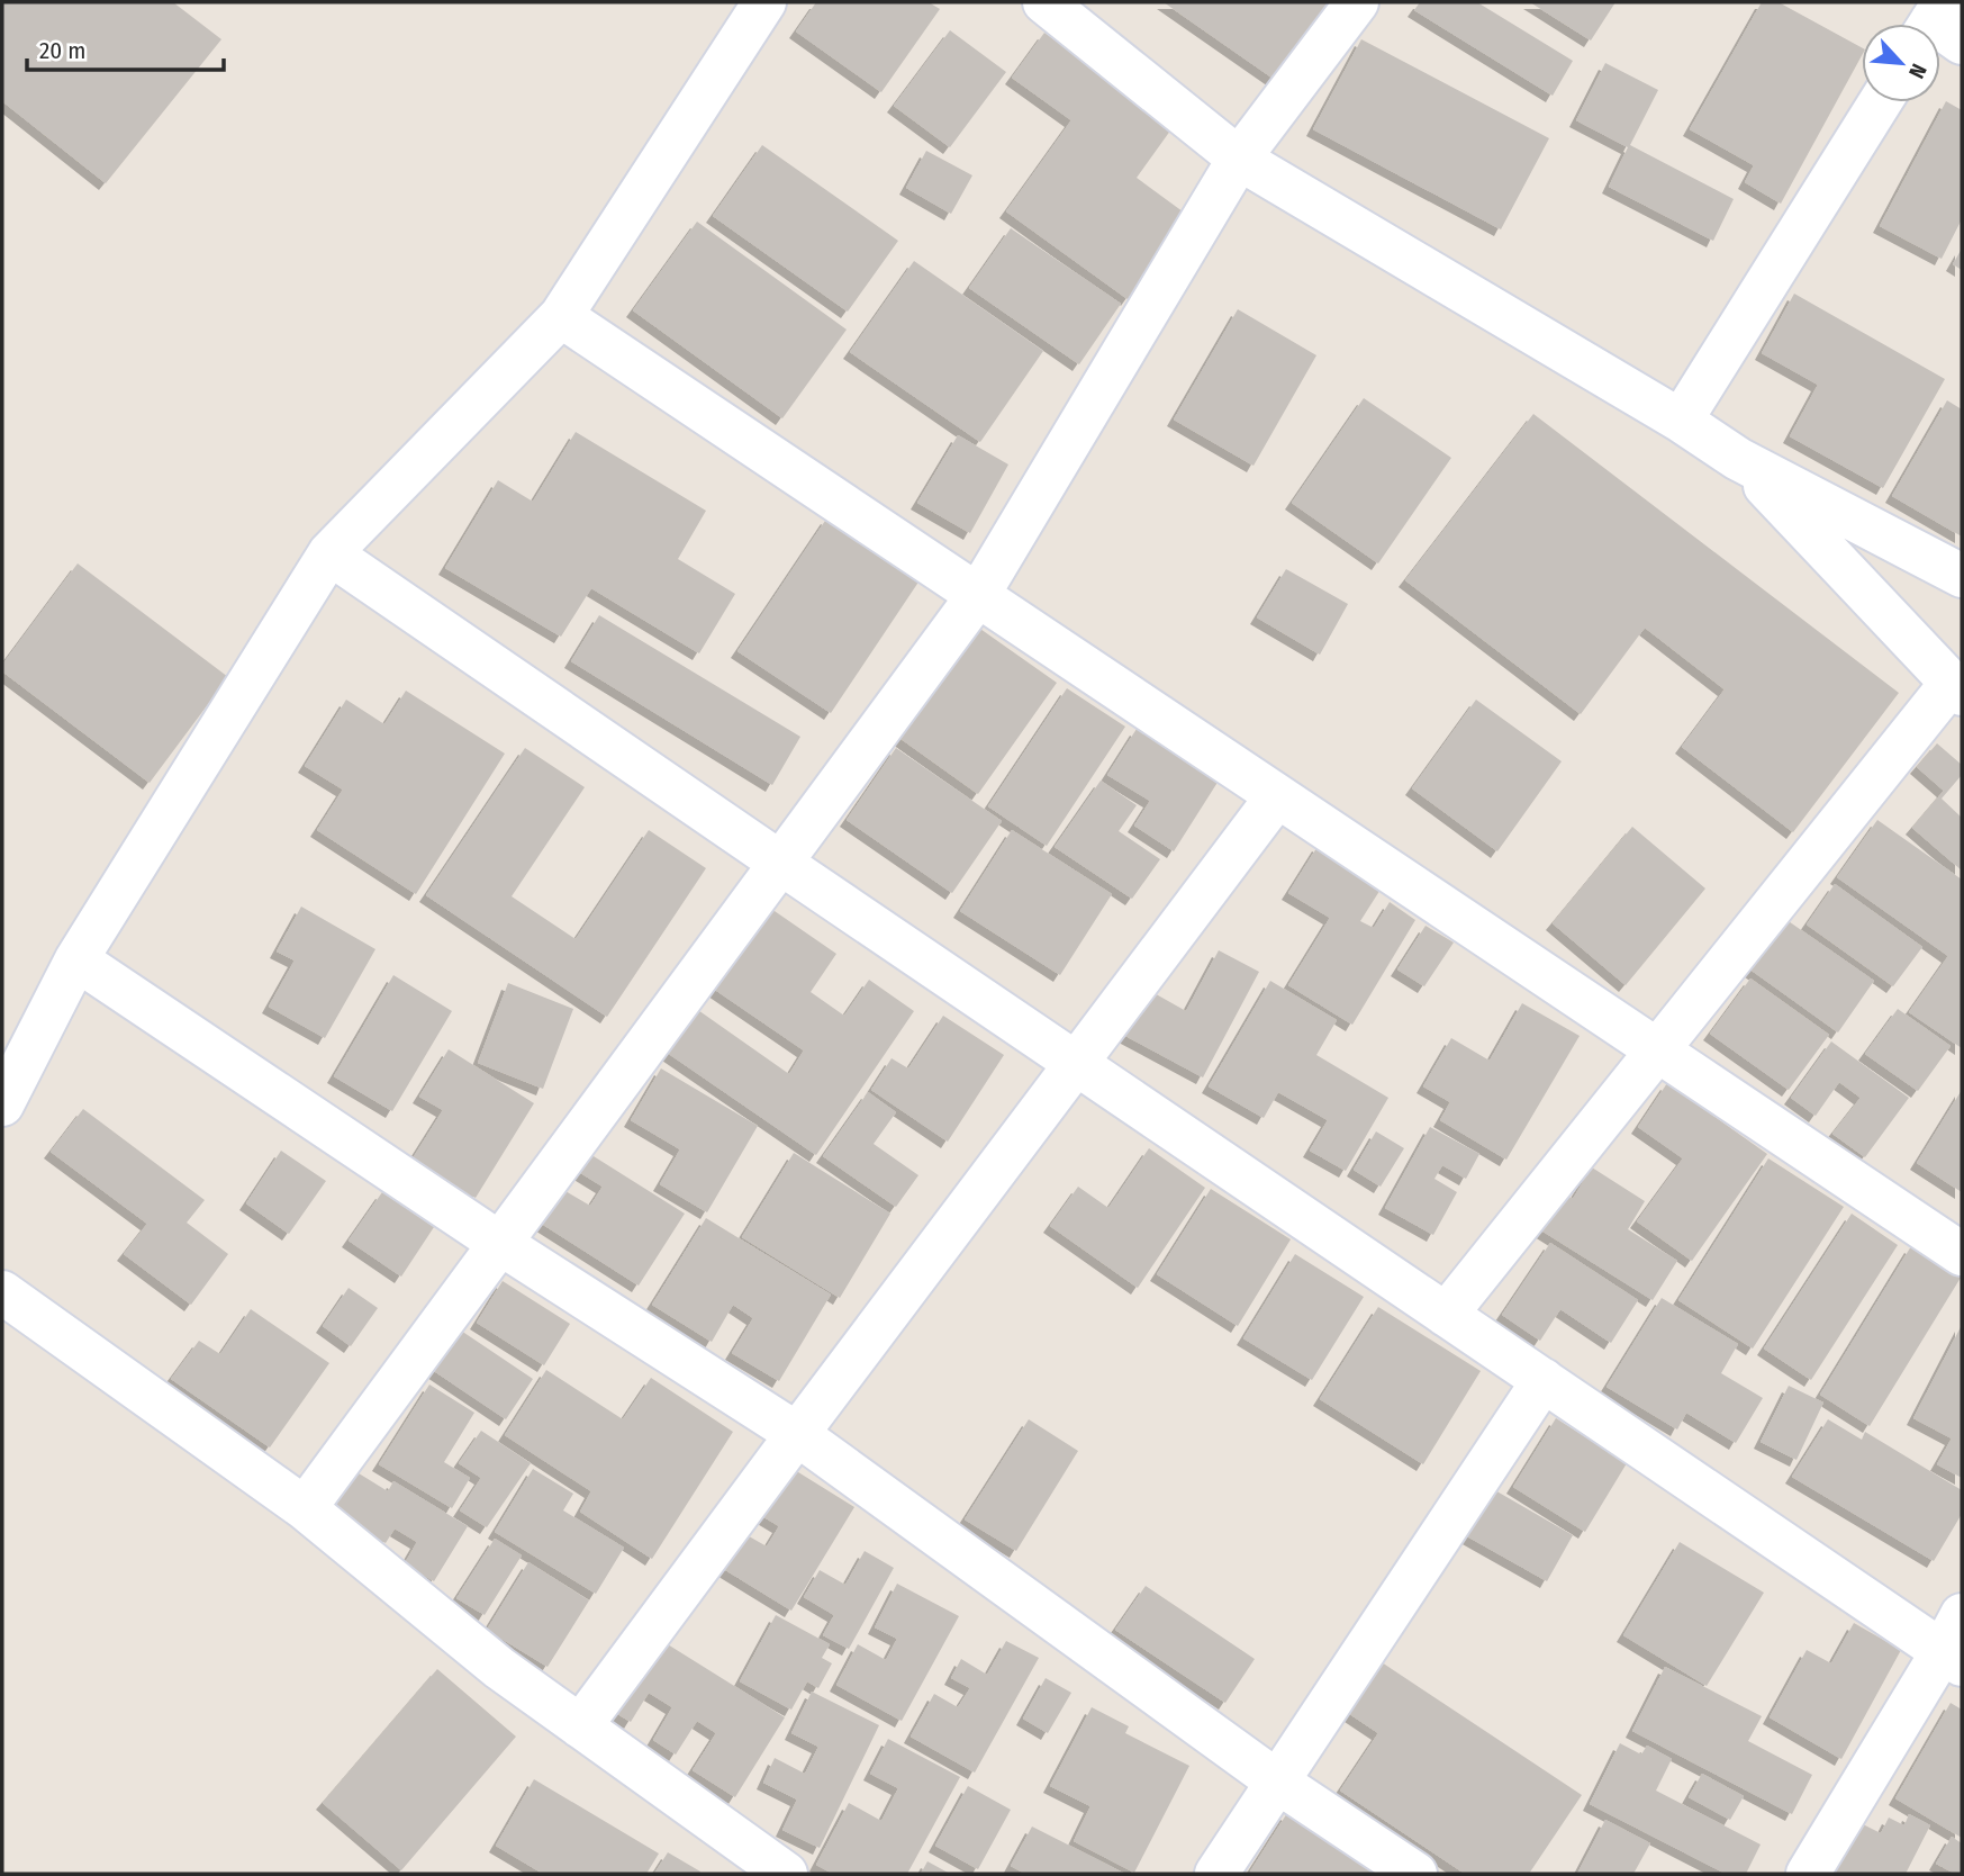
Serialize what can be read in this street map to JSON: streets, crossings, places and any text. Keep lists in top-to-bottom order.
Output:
{
  "scale_bar": "20 m",
  "north": "bottom right"
}
